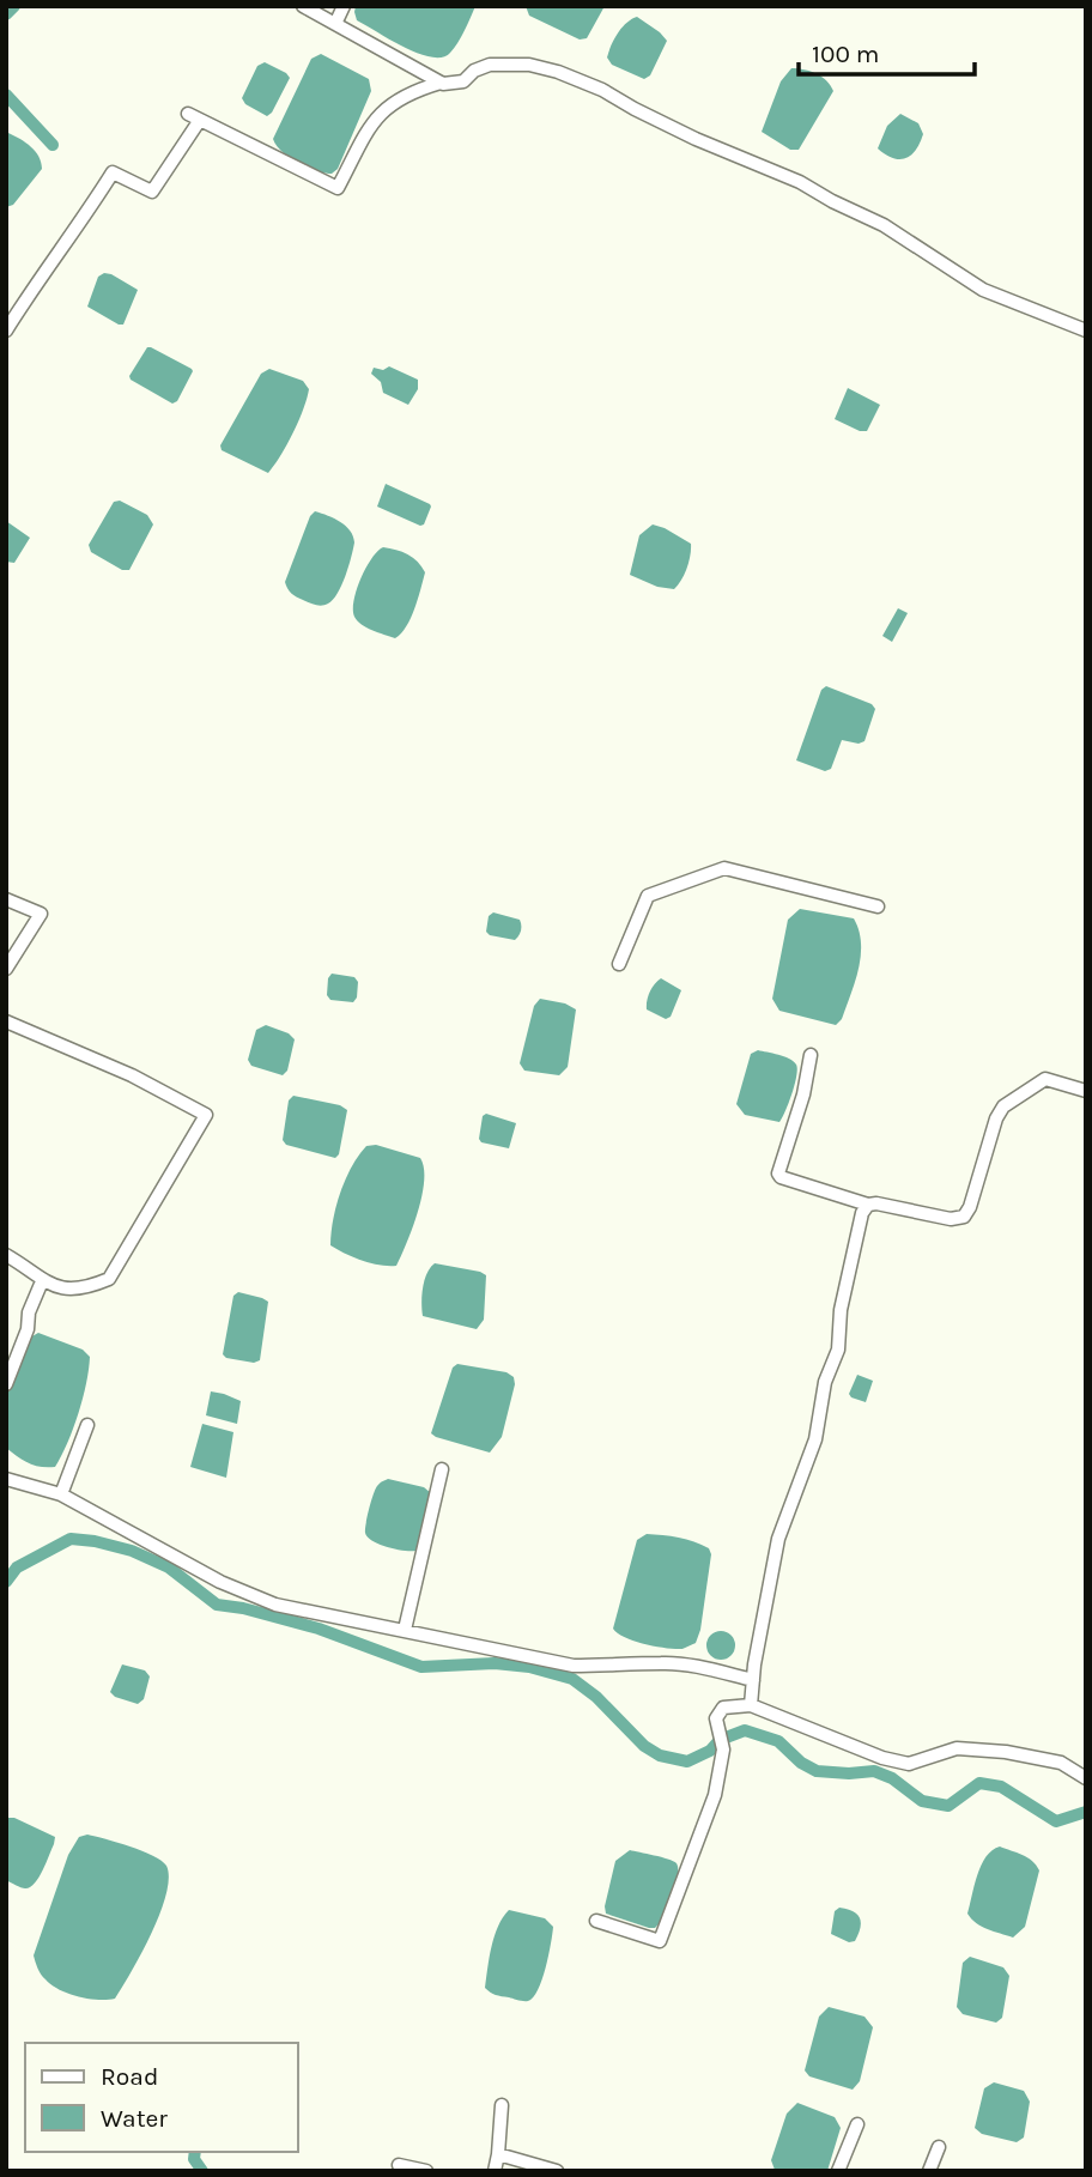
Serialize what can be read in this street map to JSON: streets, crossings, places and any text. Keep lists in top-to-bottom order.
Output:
{
  "legend": ["Road", "Water"],
  "scale_bar": "100 m"
}
